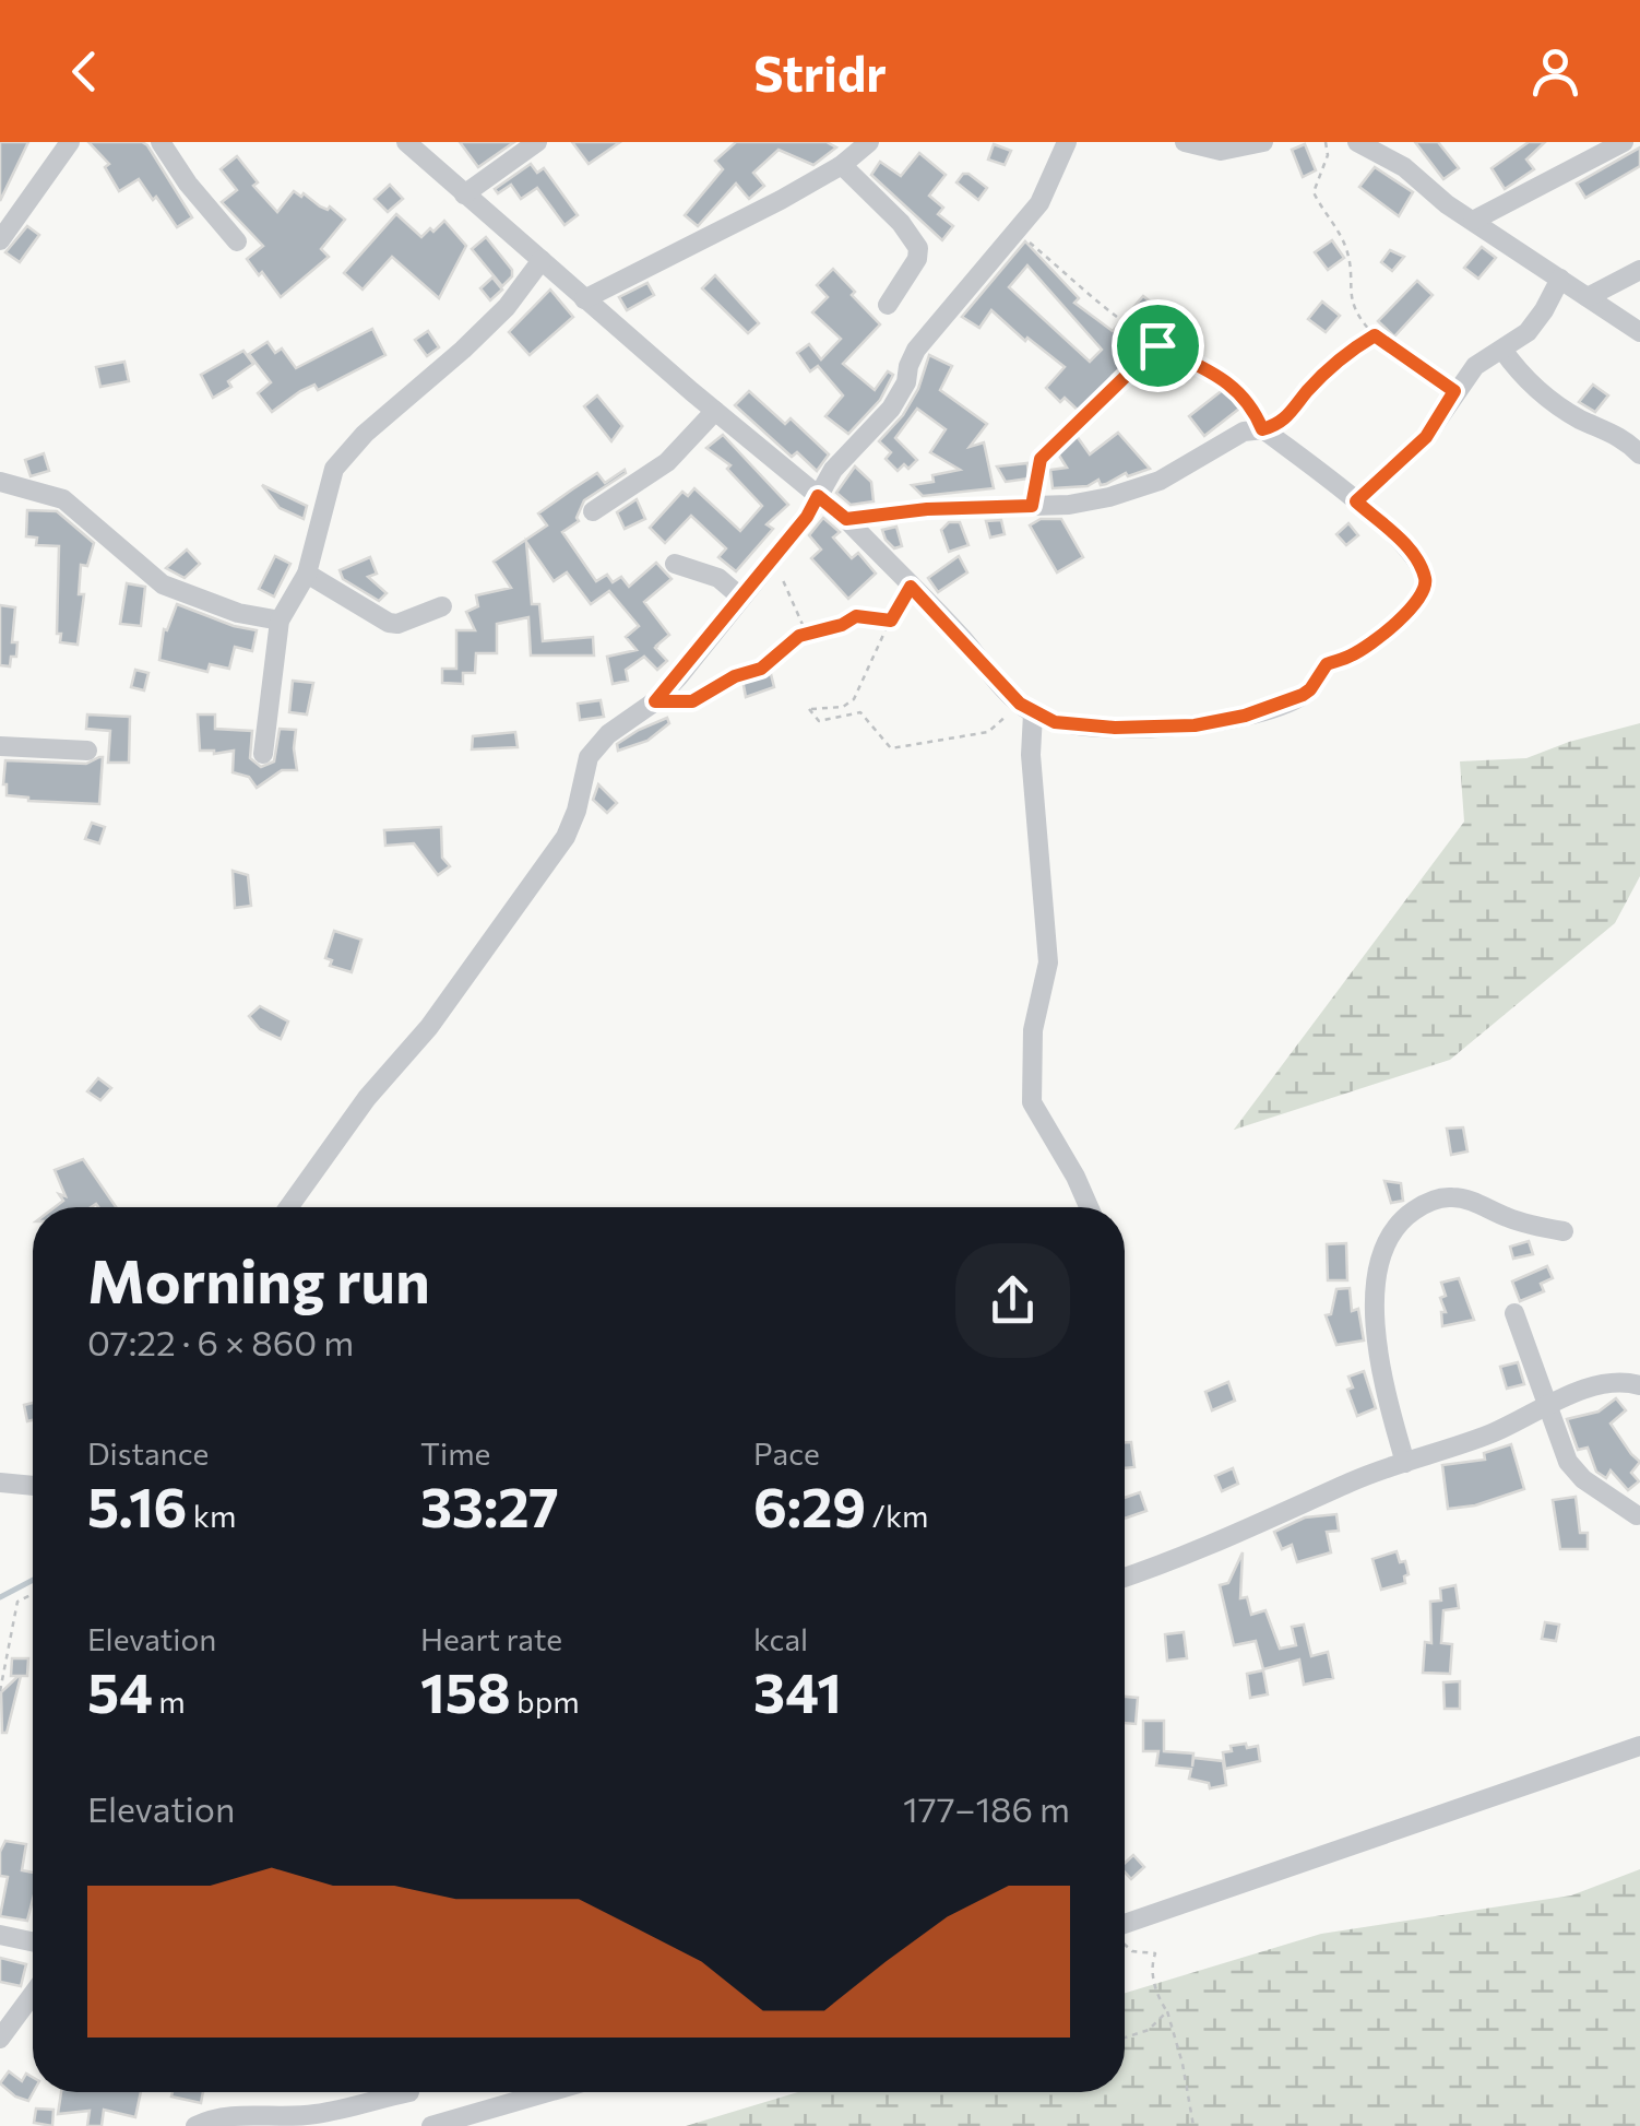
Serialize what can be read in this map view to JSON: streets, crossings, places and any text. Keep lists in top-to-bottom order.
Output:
{
  "page": {
    "header": "Stridr",
    "heading": ["Morning run", "07:22 · 6 × 860 m"],
    "stats": [
      ["Distance", "5.16 km"],
      ["Time", "33:27"],
      ["Pace", "6:29 /km"],
      ["Elevation", "54 m"],
      ["Heart rate", "158 bpm"],
      ["kcal", "341"]
    ],
    "chart": ["Elevation", "177–186 m"]
  }
}
